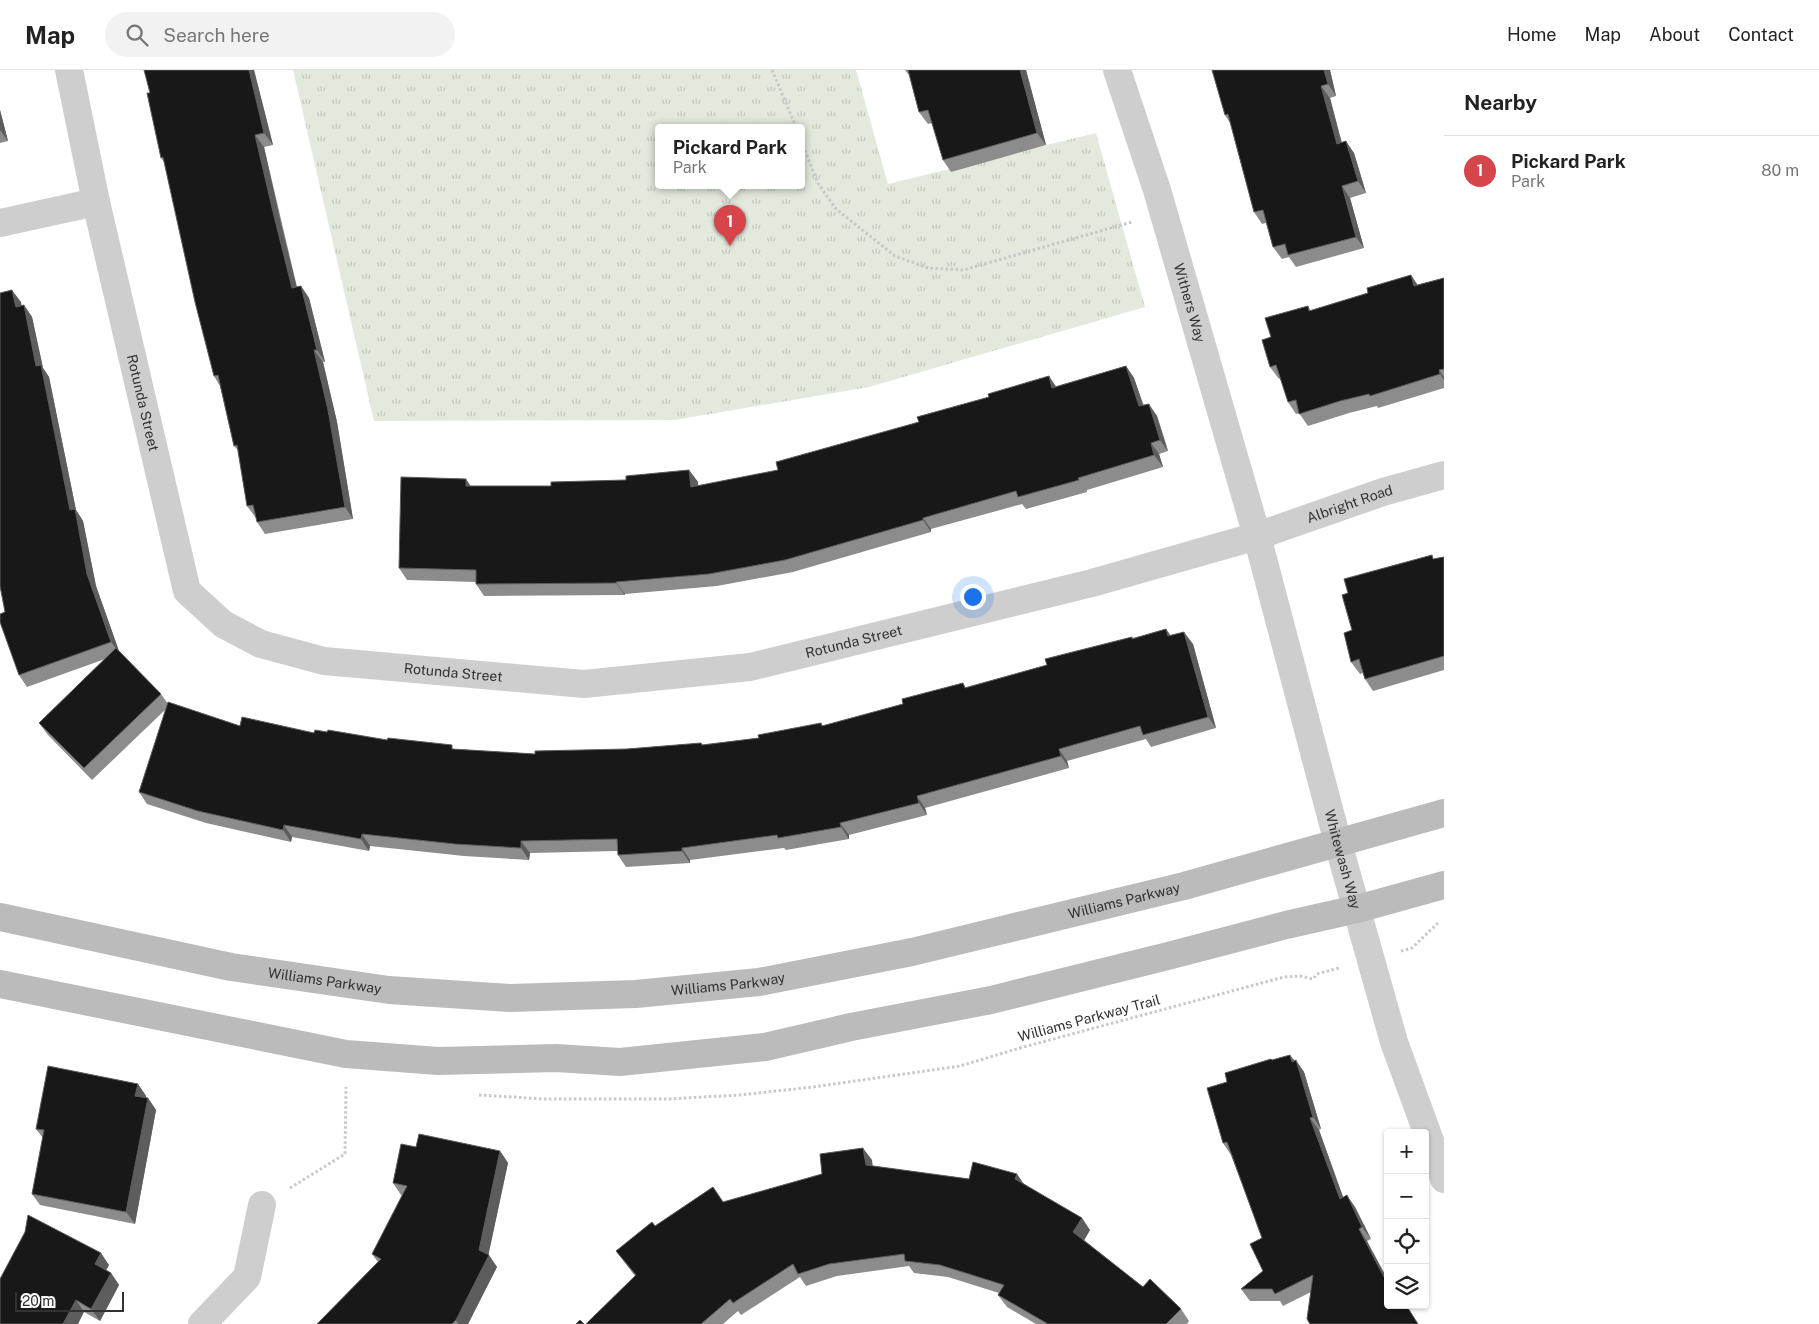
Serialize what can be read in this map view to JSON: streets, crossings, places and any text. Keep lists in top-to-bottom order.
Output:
{
  "streets": {
    "main road": ["Williams Parkway"],
    "street": [
      "Withers Way",
      "Rotunda Street",
      "Albright Road",
      "Whitewash Way"
    ],
    "path": ["Williams Parkway Trail"]
  },
  "crossings": [
    ["Withers Way", "Rotunda Street"],
    ["Withers Way", "Albright Road"],
    ["Withers Way", "Whitewash Way"],
    ["Rotunda Street", "Albright Road"],
    ["Rotunda Street", "Whitewash Way"],
    ["Albright Road", "Whitewash Way"],
    ["Whitewash Way", "Williams Parkway"]
  ],
  "scale_bar": "20 m",
  "page": {
    "header": "Map",
    "search": "Search here",
    "nav": [
      "Home",
      "Map",
      "About",
      "Contact"
    ],
    "heading": "Nearby",
    "popup": ["Pickard Park", "Park"],
    "list": [
      {
        "mark": "1",
        "name": "Pickard Park",
        "note": "Park",
        "value": "80 m"
      }
    ],
    "pins": "1",
    "map_buttons": ["+", "−"],
    "scale": "20 m"
  }
}
